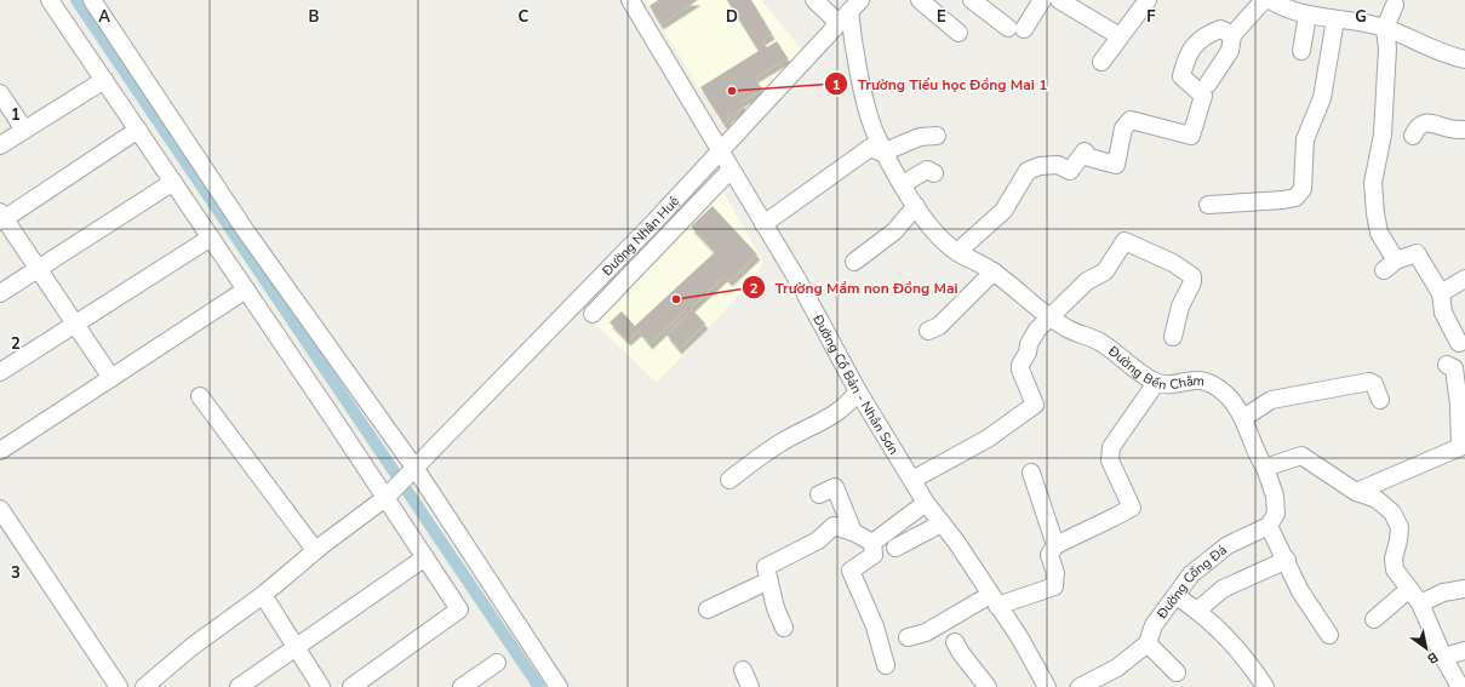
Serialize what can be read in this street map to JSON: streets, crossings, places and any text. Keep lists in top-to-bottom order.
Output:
{
  "streets": {
    "street": [
      "Đường Nhân Huệ",
      "Đường Bến Chằm",
      "Đường Cổ Bản - Nhân Sơn",
      "Đường Cống Đá"
    ]
  },
  "crossings": [
    ["Đường Nhân Huệ", "Đường Bến Chằm"],
    ["Đường Nhân Huệ", "Đường Cổ Bản - Nhân Sơn"]
  ],
  "places": ["Trường Tiểu học Đồng Mai 1", "Trường Mầm non Đồng Mai"],
  "north": "bottom right",
  "grid": {
    "columns": [
      "A",
      "B",
      "C",
      "D",
      "E",
      "F",
      "G"
    ],
    "rows": ["1", "2", "3"]
  }
}
